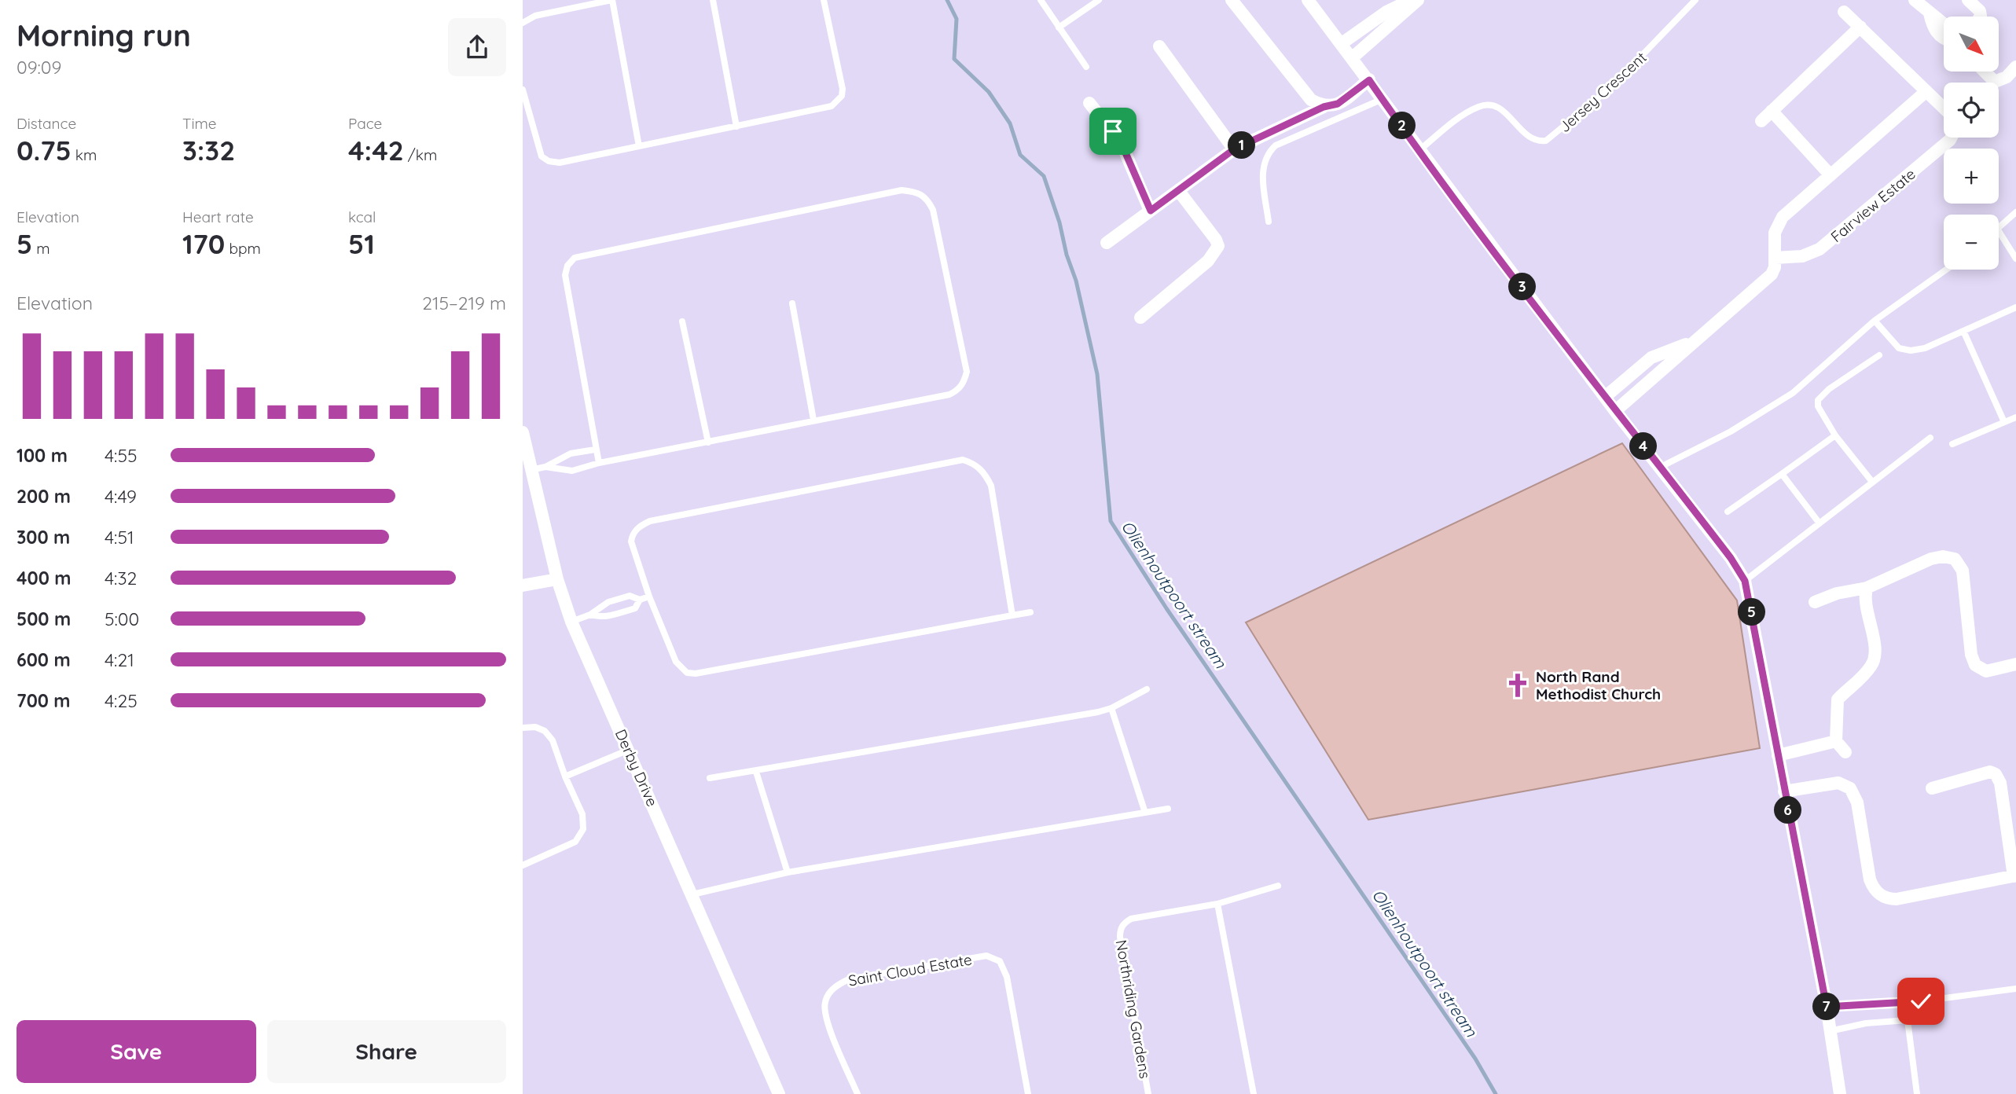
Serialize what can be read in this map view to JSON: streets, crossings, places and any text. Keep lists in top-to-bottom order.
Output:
{
  "streets": {
    "street": ["Fairview Estate", "Derby Drive"],
    "lane": ["Jersey Crescent", "Saint Cloud Estate", "Northriding Gardens"]
  },
  "water": ["Olienhoutpoort stream"],
  "places": {
    "church": ["North Rand Methodist Church"]
  },
  "north": "bottom right",
  "page": {
    "heading": ["Morning run", "09:09"],
    "map_buttons": ["+", "−"],
    "stats": [
      ["Distance", "0.75 km"],
      ["Time", "3:32"],
      ["Pace", "4:42 /km"],
      ["Elevation", "5 m"],
      ["Heart rate", "170 bpm"],
      ["kcal", "51"]
    ],
    "pins": [
      "2",
      "1",
      "3",
      "4",
      "5",
      "6",
      "7"
    ],
    "chart": ["Elevation", "215–219 m"],
    "list": [
      {
        "name": "100 m",
        "note": "4:55"
      },
      {
        "name": "200 m",
        "note": "4:49"
      },
      {
        "name": "300 m",
        "note": "4:51"
      },
      {
        "name": "400 m",
        "note": "4:32"
      },
      {
        "name": "500 m",
        "note": "5:00"
      },
      {
        "name": "600 m",
        "note": "4:21"
      },
      {
        "name": "700 m",
        "note": "4:25"
      }
    ],
    "buttons": ["Save", "Share"]
  }
}
